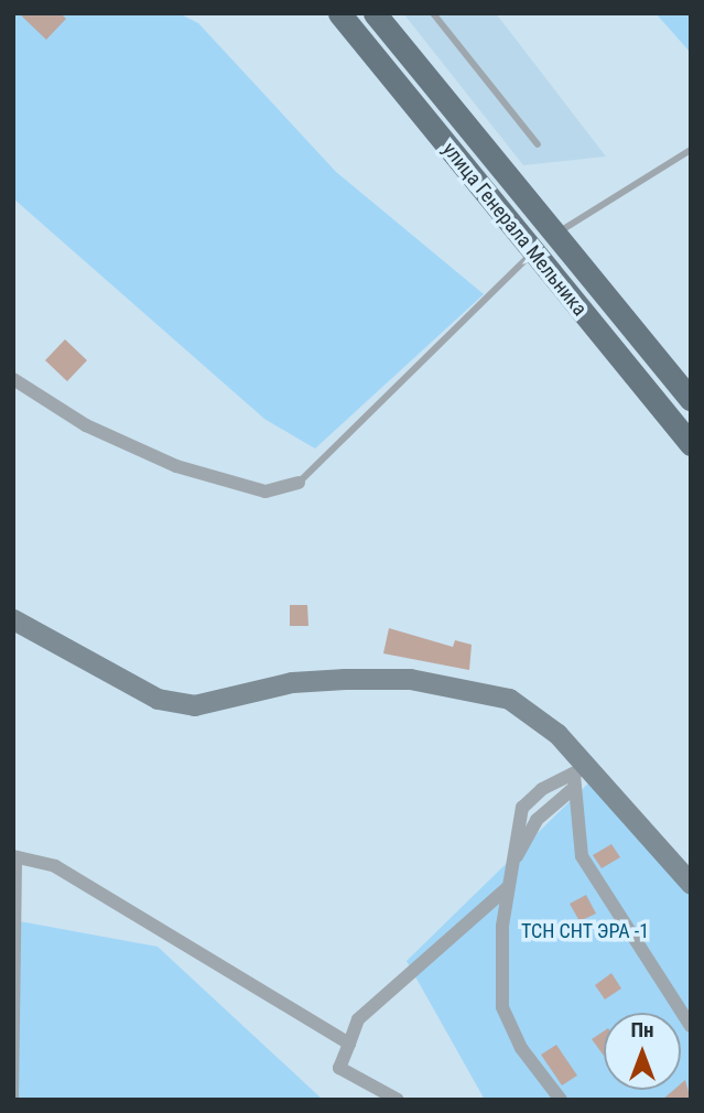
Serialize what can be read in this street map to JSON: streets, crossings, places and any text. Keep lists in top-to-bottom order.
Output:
{
  "streets": {
    "main road": ["улица Генерала Мельника"]
  },
  "parks": ["ТСН СНТ ЭРА -1"],
  "north": "top"
}
